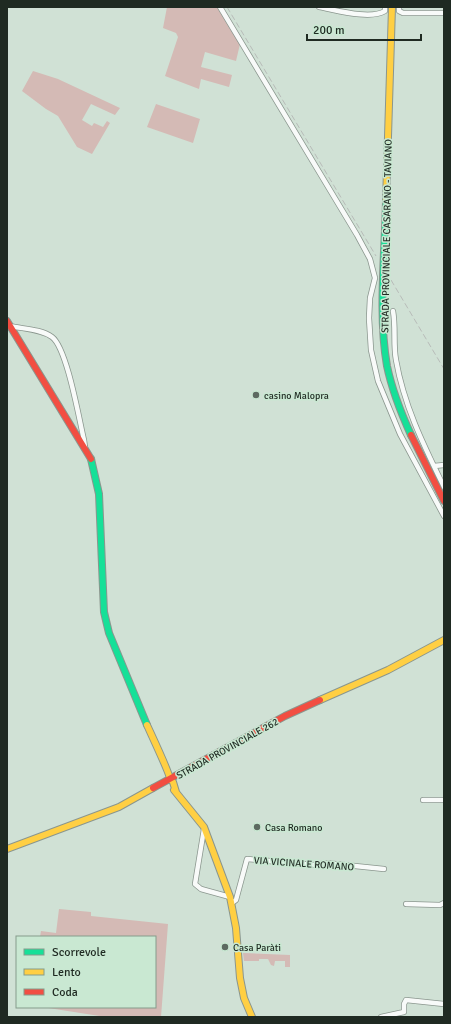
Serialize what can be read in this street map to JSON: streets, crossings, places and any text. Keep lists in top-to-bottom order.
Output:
{
  "streets": {
    "main road": ["STRADA PROVINCIALE CASARANO - TAVIANO", "STRADA PROVINCIALE 262"],
    "street": ["VIA VICINALE ROMANO"]
  },
  "places": ["casino Malopra", "Casa Romano", "Casa Paràti"],
  "legend": ["Scorrevole", "Lento", "Coda"],
  "scale_bar": "200 m"
}
